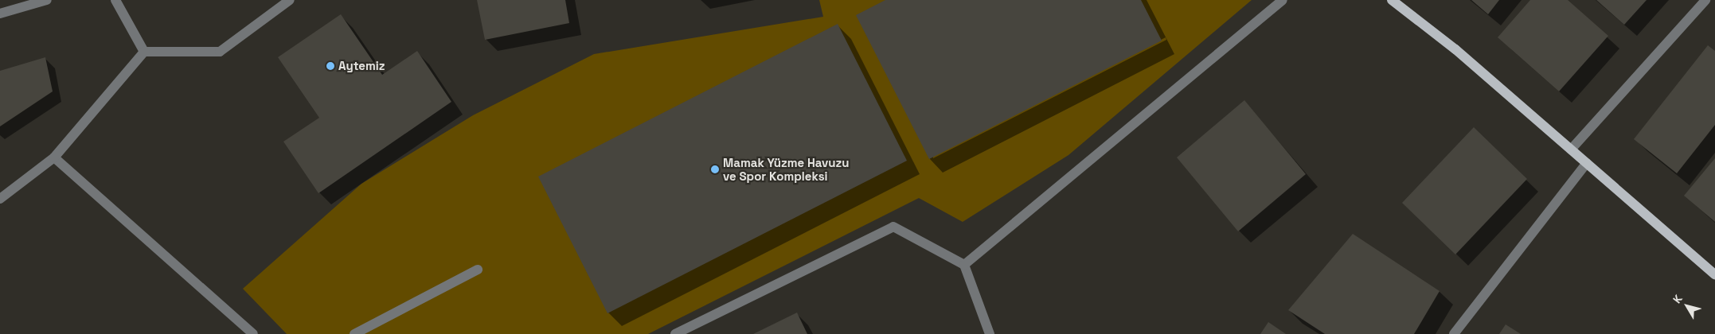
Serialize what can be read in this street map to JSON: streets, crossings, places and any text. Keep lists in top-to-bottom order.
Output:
{
  "places": ["Aytemiz", "Mamak Yüzme Havuzu ve Spor Kompleksi"],
  "north": "top left"
}
